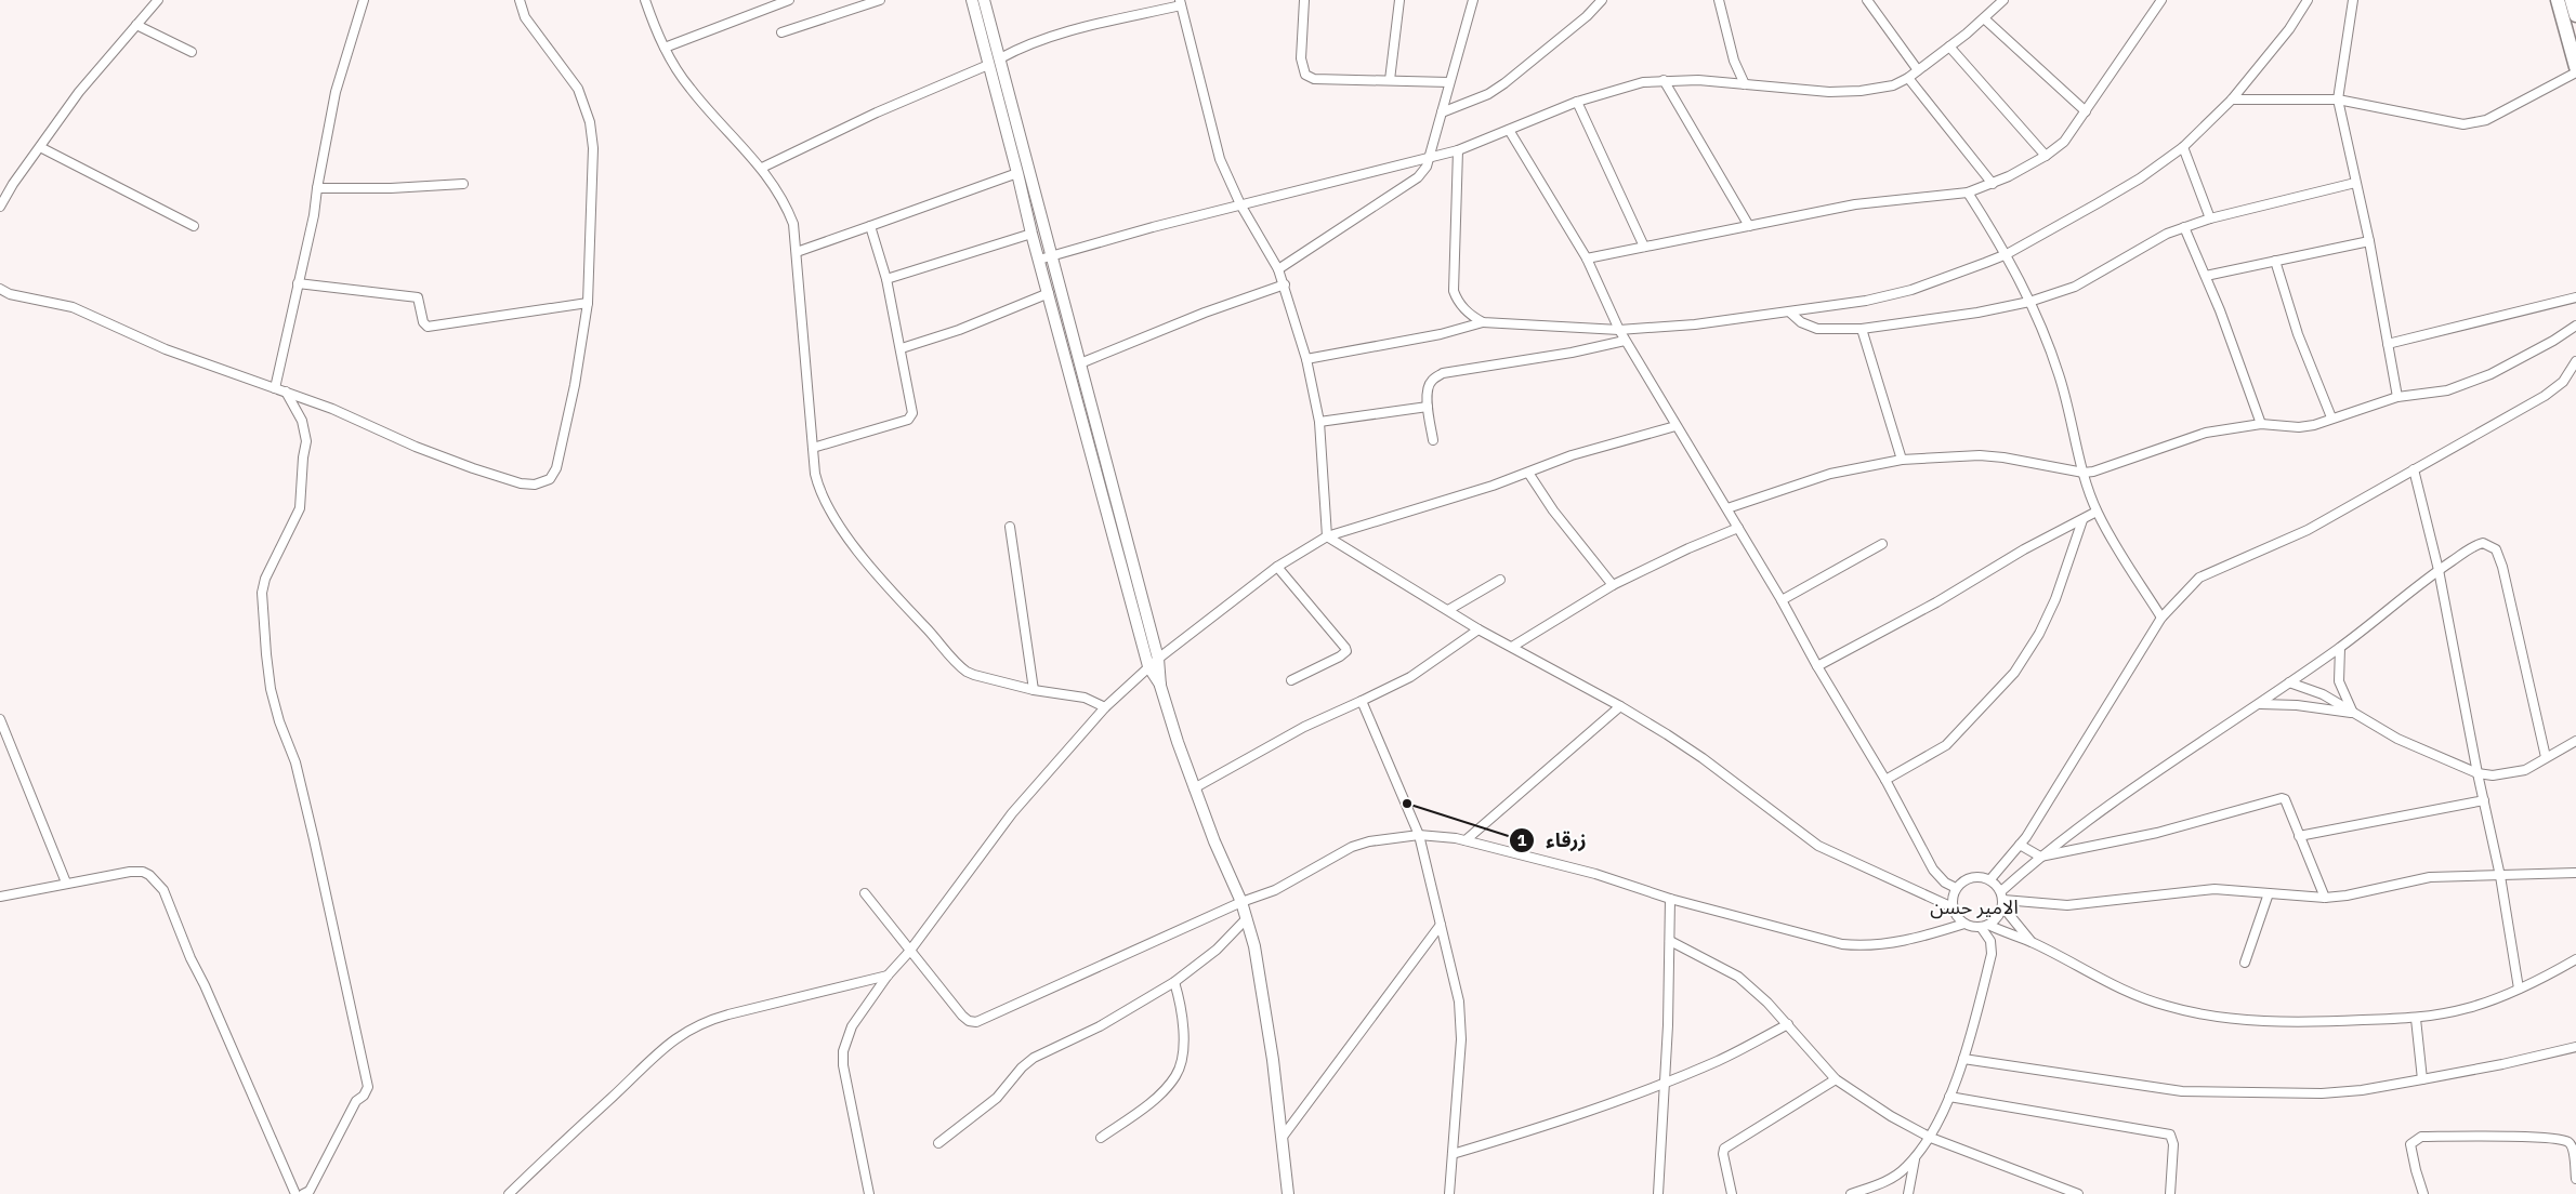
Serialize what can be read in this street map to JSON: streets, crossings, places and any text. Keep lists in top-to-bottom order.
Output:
{
  "districts": ["الامير حسن"],
  "places": ["زرقاء"]
}
